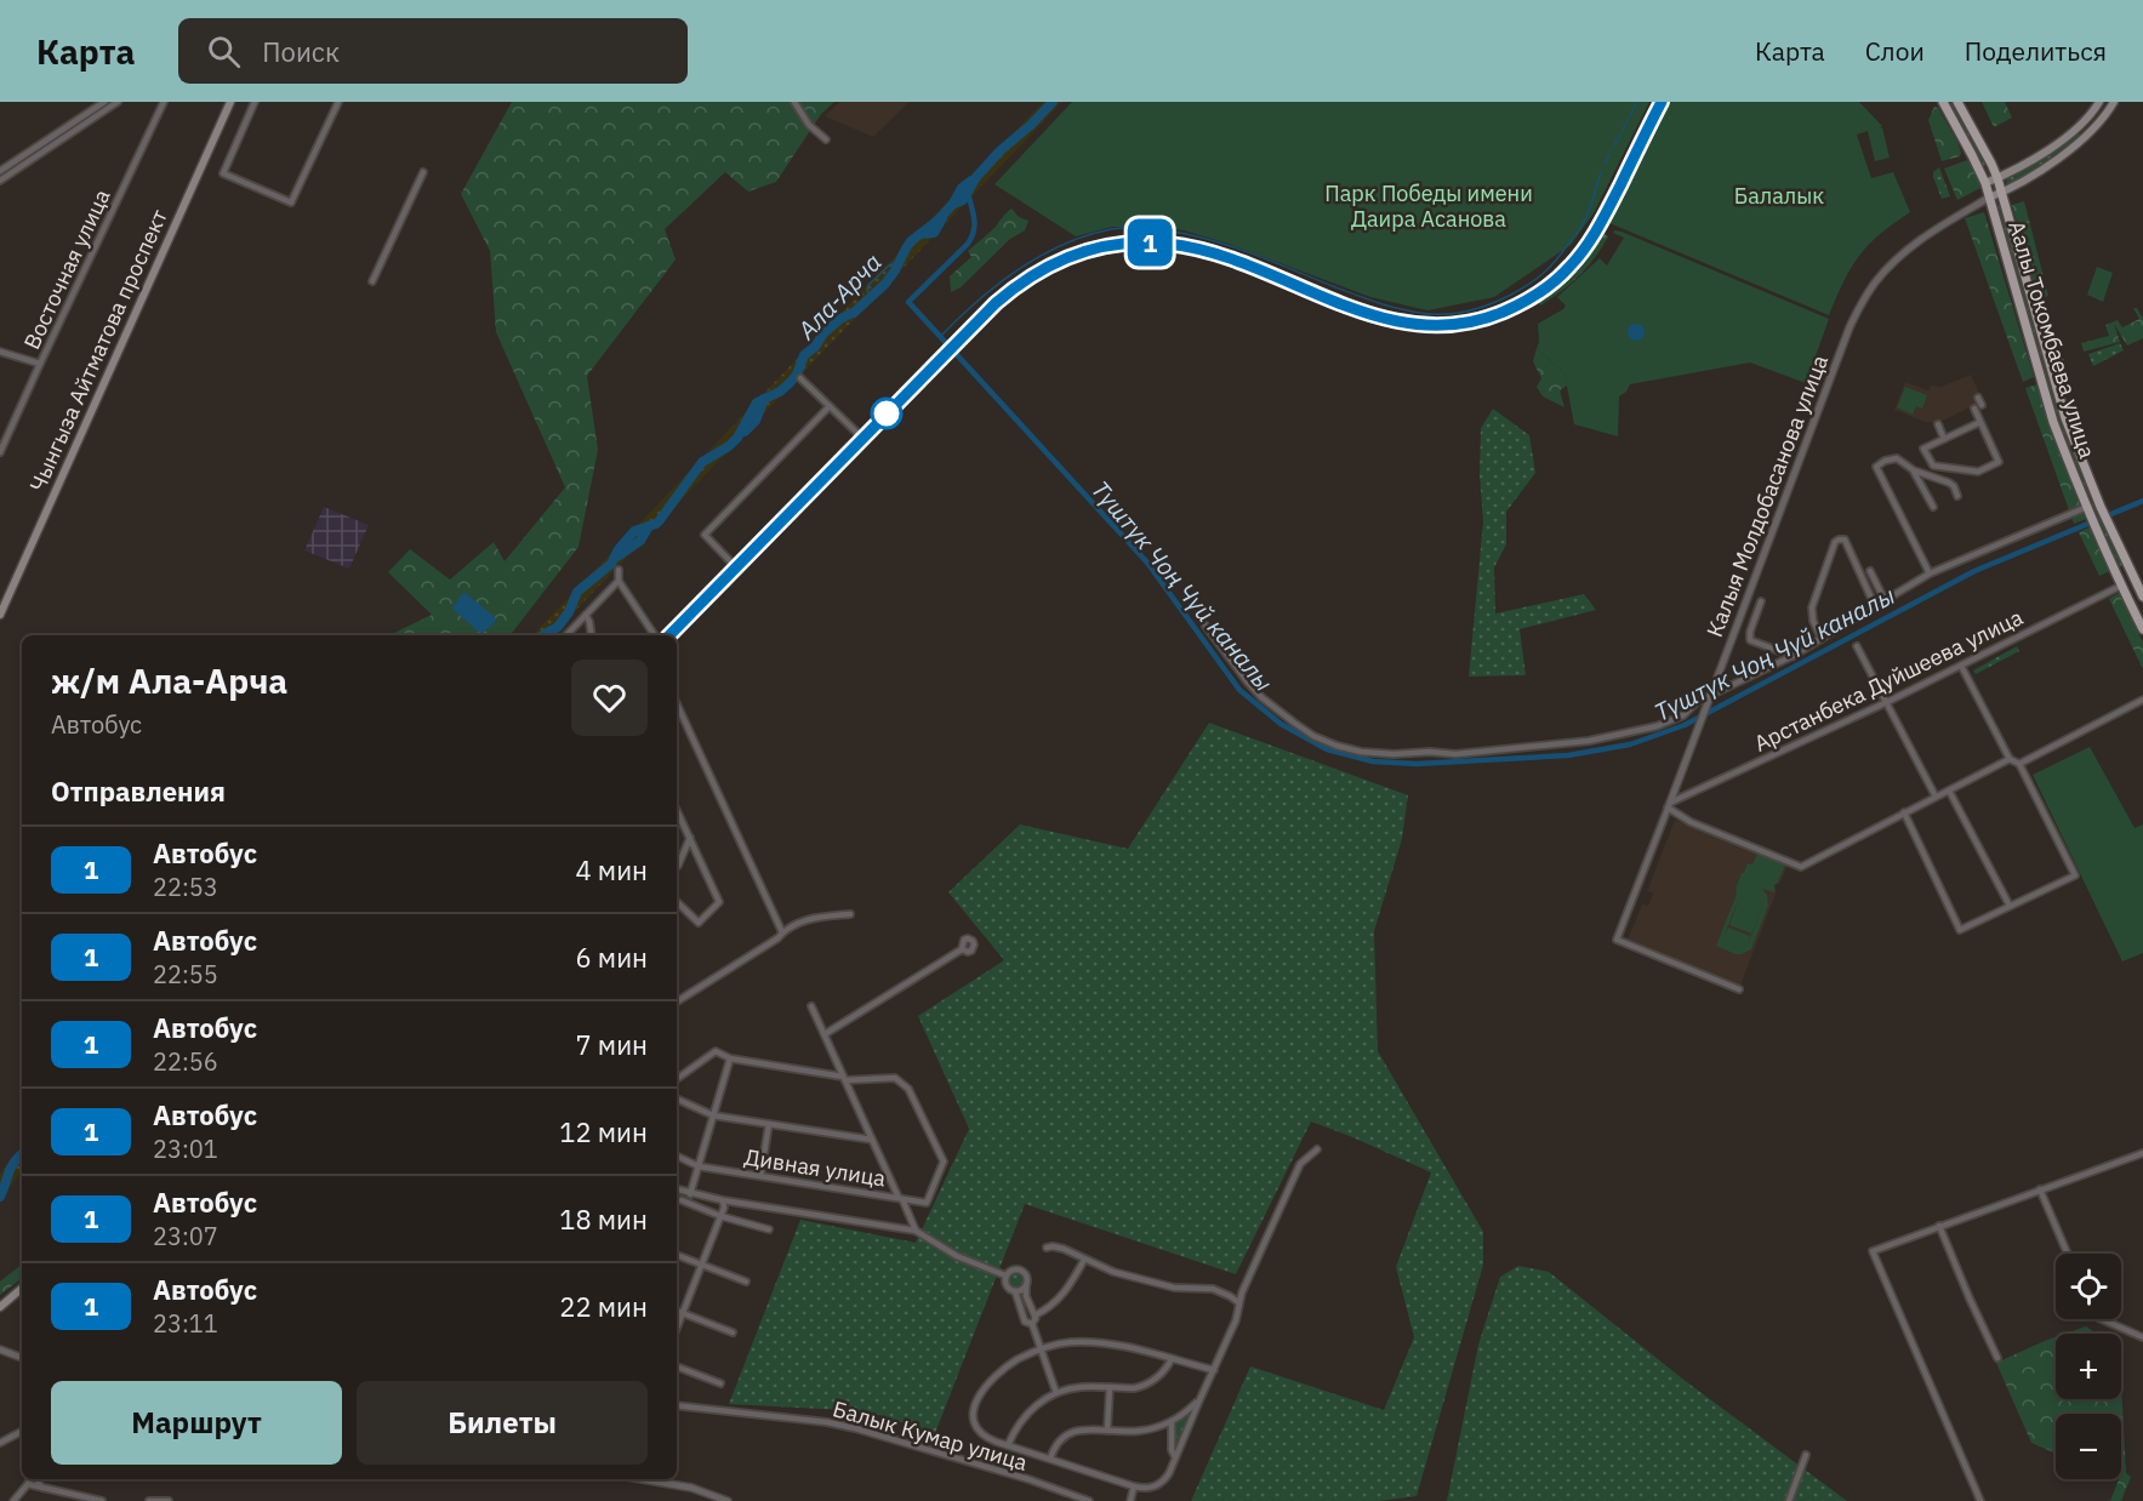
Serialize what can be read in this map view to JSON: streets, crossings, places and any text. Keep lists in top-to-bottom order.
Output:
{
  "streets": {
    "main road": ["Аалы Токомбаева улица", "Чынгыза Айтматова проспект"],
    "street": [
      "Восточная улица",
      "Калыя Молдобасанова улица",
      "Арстанбека Дуйшеева улица",
      "Дивная улица",
      "Балык Кумар улица"
    ]
  },
  "crossings": [
    ["Аалы Токомбаева улица", "Калыя Молдобасанова улица"],
    ["Аалы Токомбаева улица", "Арстанбека Дуйшеева улица"],
    ["Калыя Молдобасанова улица", "Арстанбека Дуйшеева улица"]
  ],
  "water": ["Ала-Арча", "Түштүк Чоң Чүй каналы"],
  "parks": ["Парк Победы имени Даира Асанова", "Балалык"],
  "lines": ["bus line 1"],
  "page": {
    "header": "Карта",
    "search": "Поиск",
    "nav": ["Карта", "Слои", "Поделиться"],
    "on_map": "1",
    "heading": [
      ["ж/м Ала-Арча", "Автобус"],
      "Отправления"
    ],
    "list": [
      {
        "mark": "1",
        "name": "Автобус",
        "note": "22:53",
        "value": "4 мин"
      },
      {
        "mark": "1",
        "name": "Автобус",
        "note": "22:55",
        "value": "6 мин"
      },
      {
        "mark": "1",
        "name": "Автобус",
        "note": "22:56",
        "value": "7 мин"
      },
      {
        "mark": "1",
        "name": "Автобус",
        "note": "23:01",
        "value": "12 мин"
      },
      {
        "mark": "1",
        "name": "Автобус",
        "note": "23:07",
        "value": "18 мин"
      },
      {
        "mark": "1",
        "name": "Автобус",
        "note": "23:11",
        "value": "22 мин"
      }
    ],
    "map_buttons": ["+", "−"],
    "buttons": ["Маршрут", "Билеты"]
  }
}
